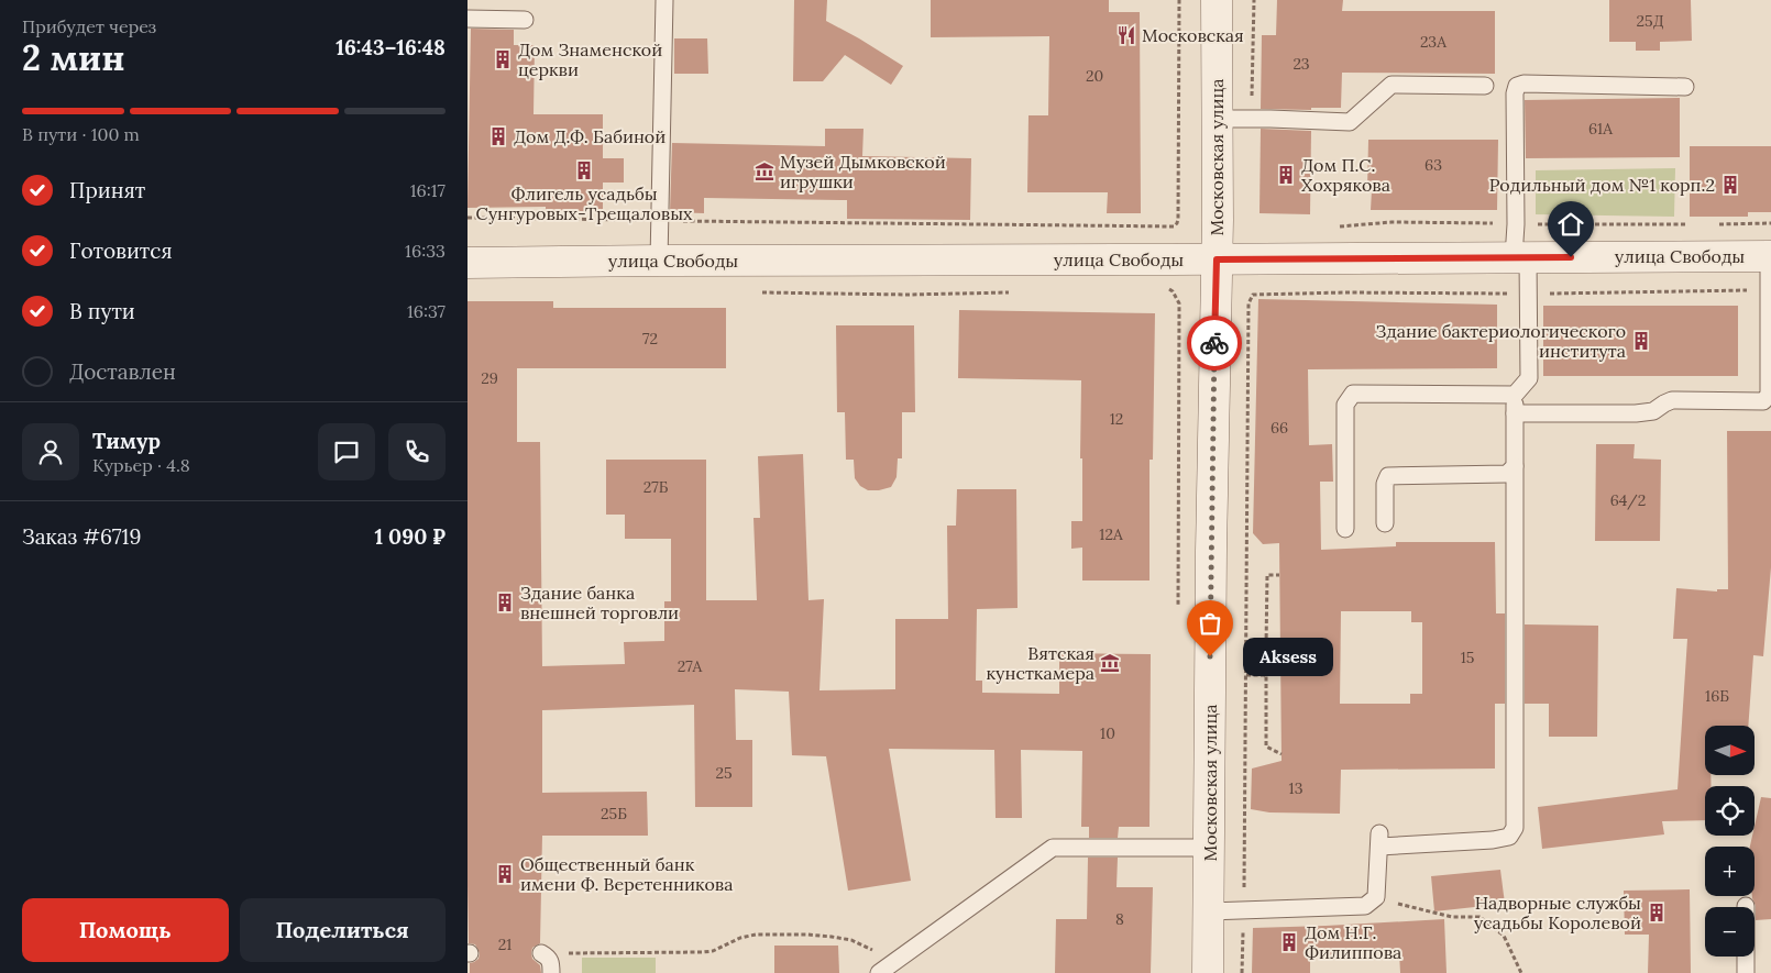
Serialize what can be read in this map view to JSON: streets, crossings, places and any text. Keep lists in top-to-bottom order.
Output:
{
  "streets": {
    "street": ["Московская улица", "улица Свободы"]
  },
  "crossings": [
    ["Московская улица", "улица Свободы"]
  ],
  "places": {
    "restaurant": ["Московская"],
    "building": [
      "Дом Знаменской церкви",
      "Дом Д.Ф. Бабиной",
      "Флигель усадьбы Сунгуровых-Трещаловых",
      "Дом П.С. Хохрякова",
      "Родильный дом №1 корп.2",
      "Здание бактериологического института",
      "Здание банка внешней торговли",
      "Общественный банк имени Ф. Веретенникова",
      "Надворные службы усадьбы Королевой",
      "Дом Н.Г. Филиппова"
    ],
    "museum": ["Музей Дымковской игрушки", "Вятская кунсткамера"],
    "other": ["Aksess"]
  },
  "house_numbers": [
    "25Д",
    "23А",
    "23",
    "20",
    "61А",
    "63",
    "72",
    "29",
    "12",
    "66",
    "27Б",
    "64/2",
    "12А",
    "15",
    "27А",
    "16Б",
    "10",
    "25",
    "13",
    "25Б",
    "8",
    "21"
  ],
  "north": "right",
  "page": {
    "heading": ["2 мин", "Прибудет через", "16:43–16:48"],
    "panel": [
      "Тимур",
      "Курьер · 4.8",
      "Заказ #6719",
      "1 090 ₽"
    ],
    "bar": "В пути · 100 m",
    "list": [
      ["Принят", "16:17"],
      ["Готовится", "16:33"],
      ["В пути", "16:37"],
      "Доставлен"
    ],
    "bubble": "Aksess",
    "map_buttons": ["+", "−"],
    "buttons": ["Помощь", "Поделиться"]
  }
}
